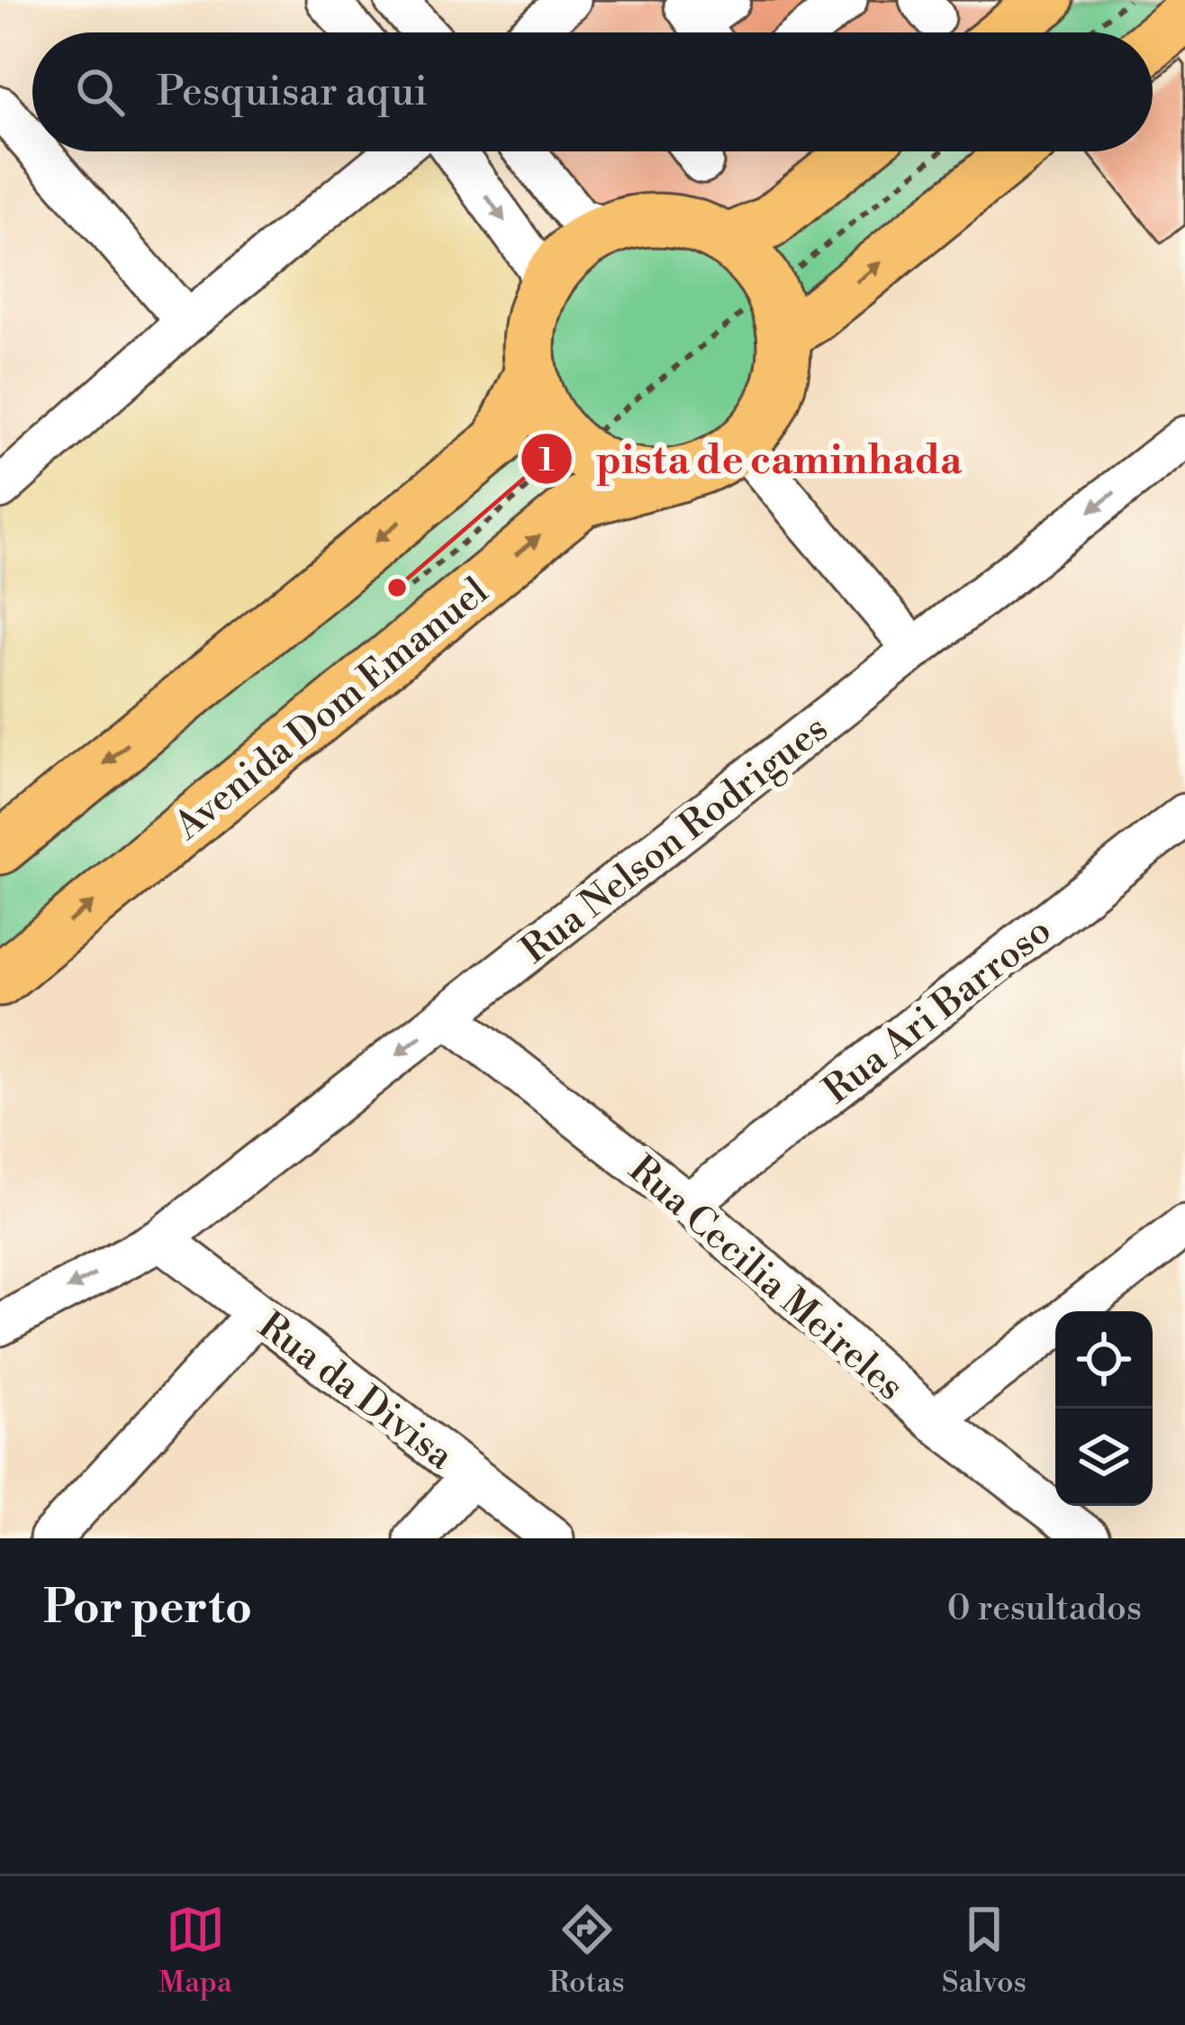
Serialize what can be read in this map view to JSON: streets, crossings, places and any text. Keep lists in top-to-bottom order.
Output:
{
  "streets": {
    "main road": ["Avenida Dom Emanuel"],
    "street": [
      "Rua Nelson Rodrigues",
      "Rua Ari Barroso",
      "Rua Cecilia Meireles",
      "Rua da Divisa"
    ]
  },
  "crossings": [
    ["Rua Nelson Rodrigues", "Rua Cecilia Meireles"],
    ["Rua Nelson Rodrigues", "Rua da Divisa"],
    ["Rua Ari Barroso", "Rua Cecilia Meireles"]
  ],
  "one_way": ["Rua Nelson Rodrigues"],
  "places": ["pista de caminhada"],
  "page": {
    "search": "Pesquisar aqui",
    "heading": ["Por perto", "0 resultados"],
    "nav": ["Mapa", "Rotas", "Salvos"]
  }
}
